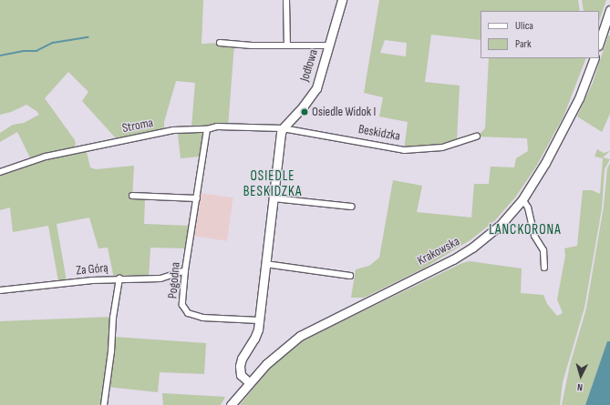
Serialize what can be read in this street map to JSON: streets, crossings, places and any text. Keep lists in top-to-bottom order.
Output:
{
  "streets": {
    "main road": ["Jodłowa", "Krakowska"],
    "street": [
      "Stroma",
      "Beskidzka",
      "Za Górą",
      "Pogodna"
    ]
  },
  "crossings": [
    ["Jodłowa", "Stroma"],
    ["Jodłowa", "Beskidzka"],
    ["Stroma", "Beskidzka"],
    ["Stroma", "Pogodna"],
    ["Za Górą", "Pogodna"]
  ],
  "districts": ["OSIEDLE BESKIDZKA", "LANCKORONA"],
  "places": ["Osiedle Widok I"],
  "legend": ["Ulica", "Park"],
  "north": "bottom"
}
